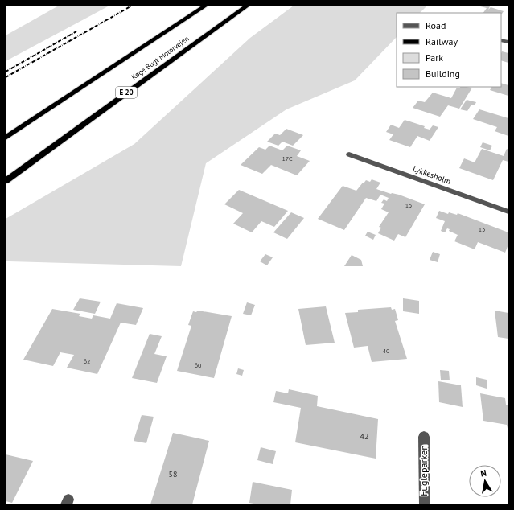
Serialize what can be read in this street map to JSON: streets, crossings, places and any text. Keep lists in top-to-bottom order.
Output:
{
  "streets": {
    "highway": ["Køge Bugt Motorvejen", "E 20"],
    "street": ["Lykkesholm", "Fugleparken"]
  },
  "house_numbers": [
    "17C",
    "15",
    "13",
    "40",
    "62",
    "60",
    "42",
    "58"
  ],
  "legend": [
    "Road",
    "Railway",
    "Park",
    "Building"
  ],
  "north": "top"
}
